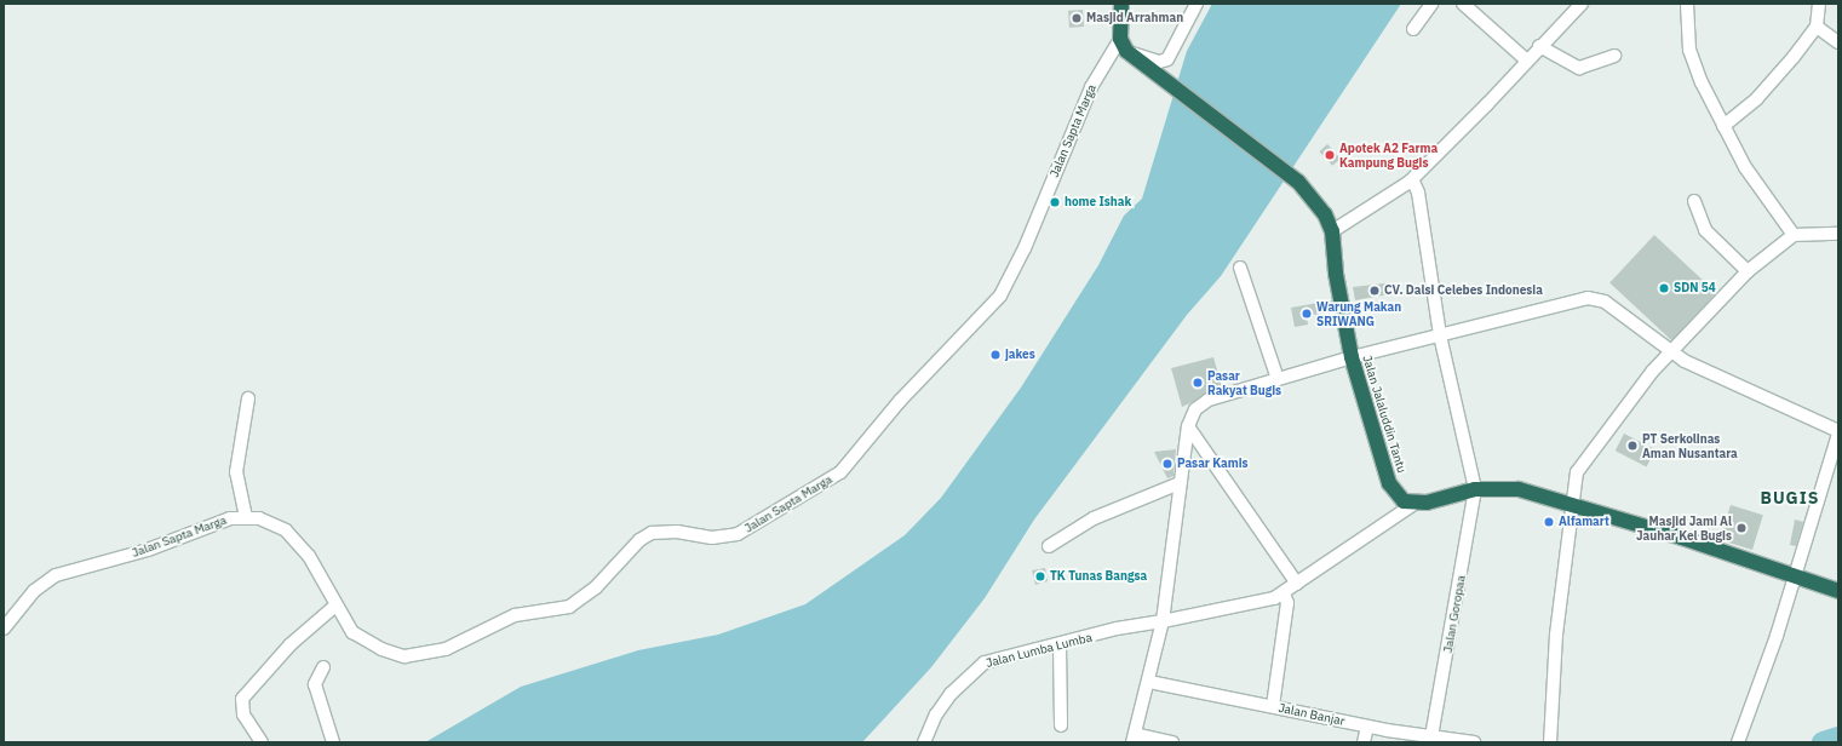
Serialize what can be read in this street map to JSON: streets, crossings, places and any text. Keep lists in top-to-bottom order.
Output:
{
  "streets": {
    "highway": ["Jalan Jalaluddin Tantu"],
    "street": [
      "Jalan Sapta Marga",
      "Jalan Goropaa",
      "Jalan Lumba Lumba",
      "Jalan Banjar"
    ]
  },
  "crossings": [
    ["Jalan Sapta Marga", "Jalan Jalaluddin Tantu"],
    ["Jalan Jalaluddin Tantu", "Jalan Lumba Lumba"],
    ["Jalan Goropaa", "Jalan Banjar"]
  ],
  "districts": ["BUGIS"],
  "places": [
    "Masjid Arrahman",
    "Apotek A2 Farma Kampung Bugis",
    "home Ishak",
    "SDN 54",
    "CV. Dalsi Celebes Indonesia",
    "Warung Makan SRIWANG",
    "jakes",
    "Pasar Rakyat Bugis",
    "PT Serkolinas Aman Nusantara",
    "Pasar Kamis",
    "Alfamart",
    "Masjid Jami Al Jauhar Kel Bugis",
    "TK Tunas Bangsa"
  ]
}
